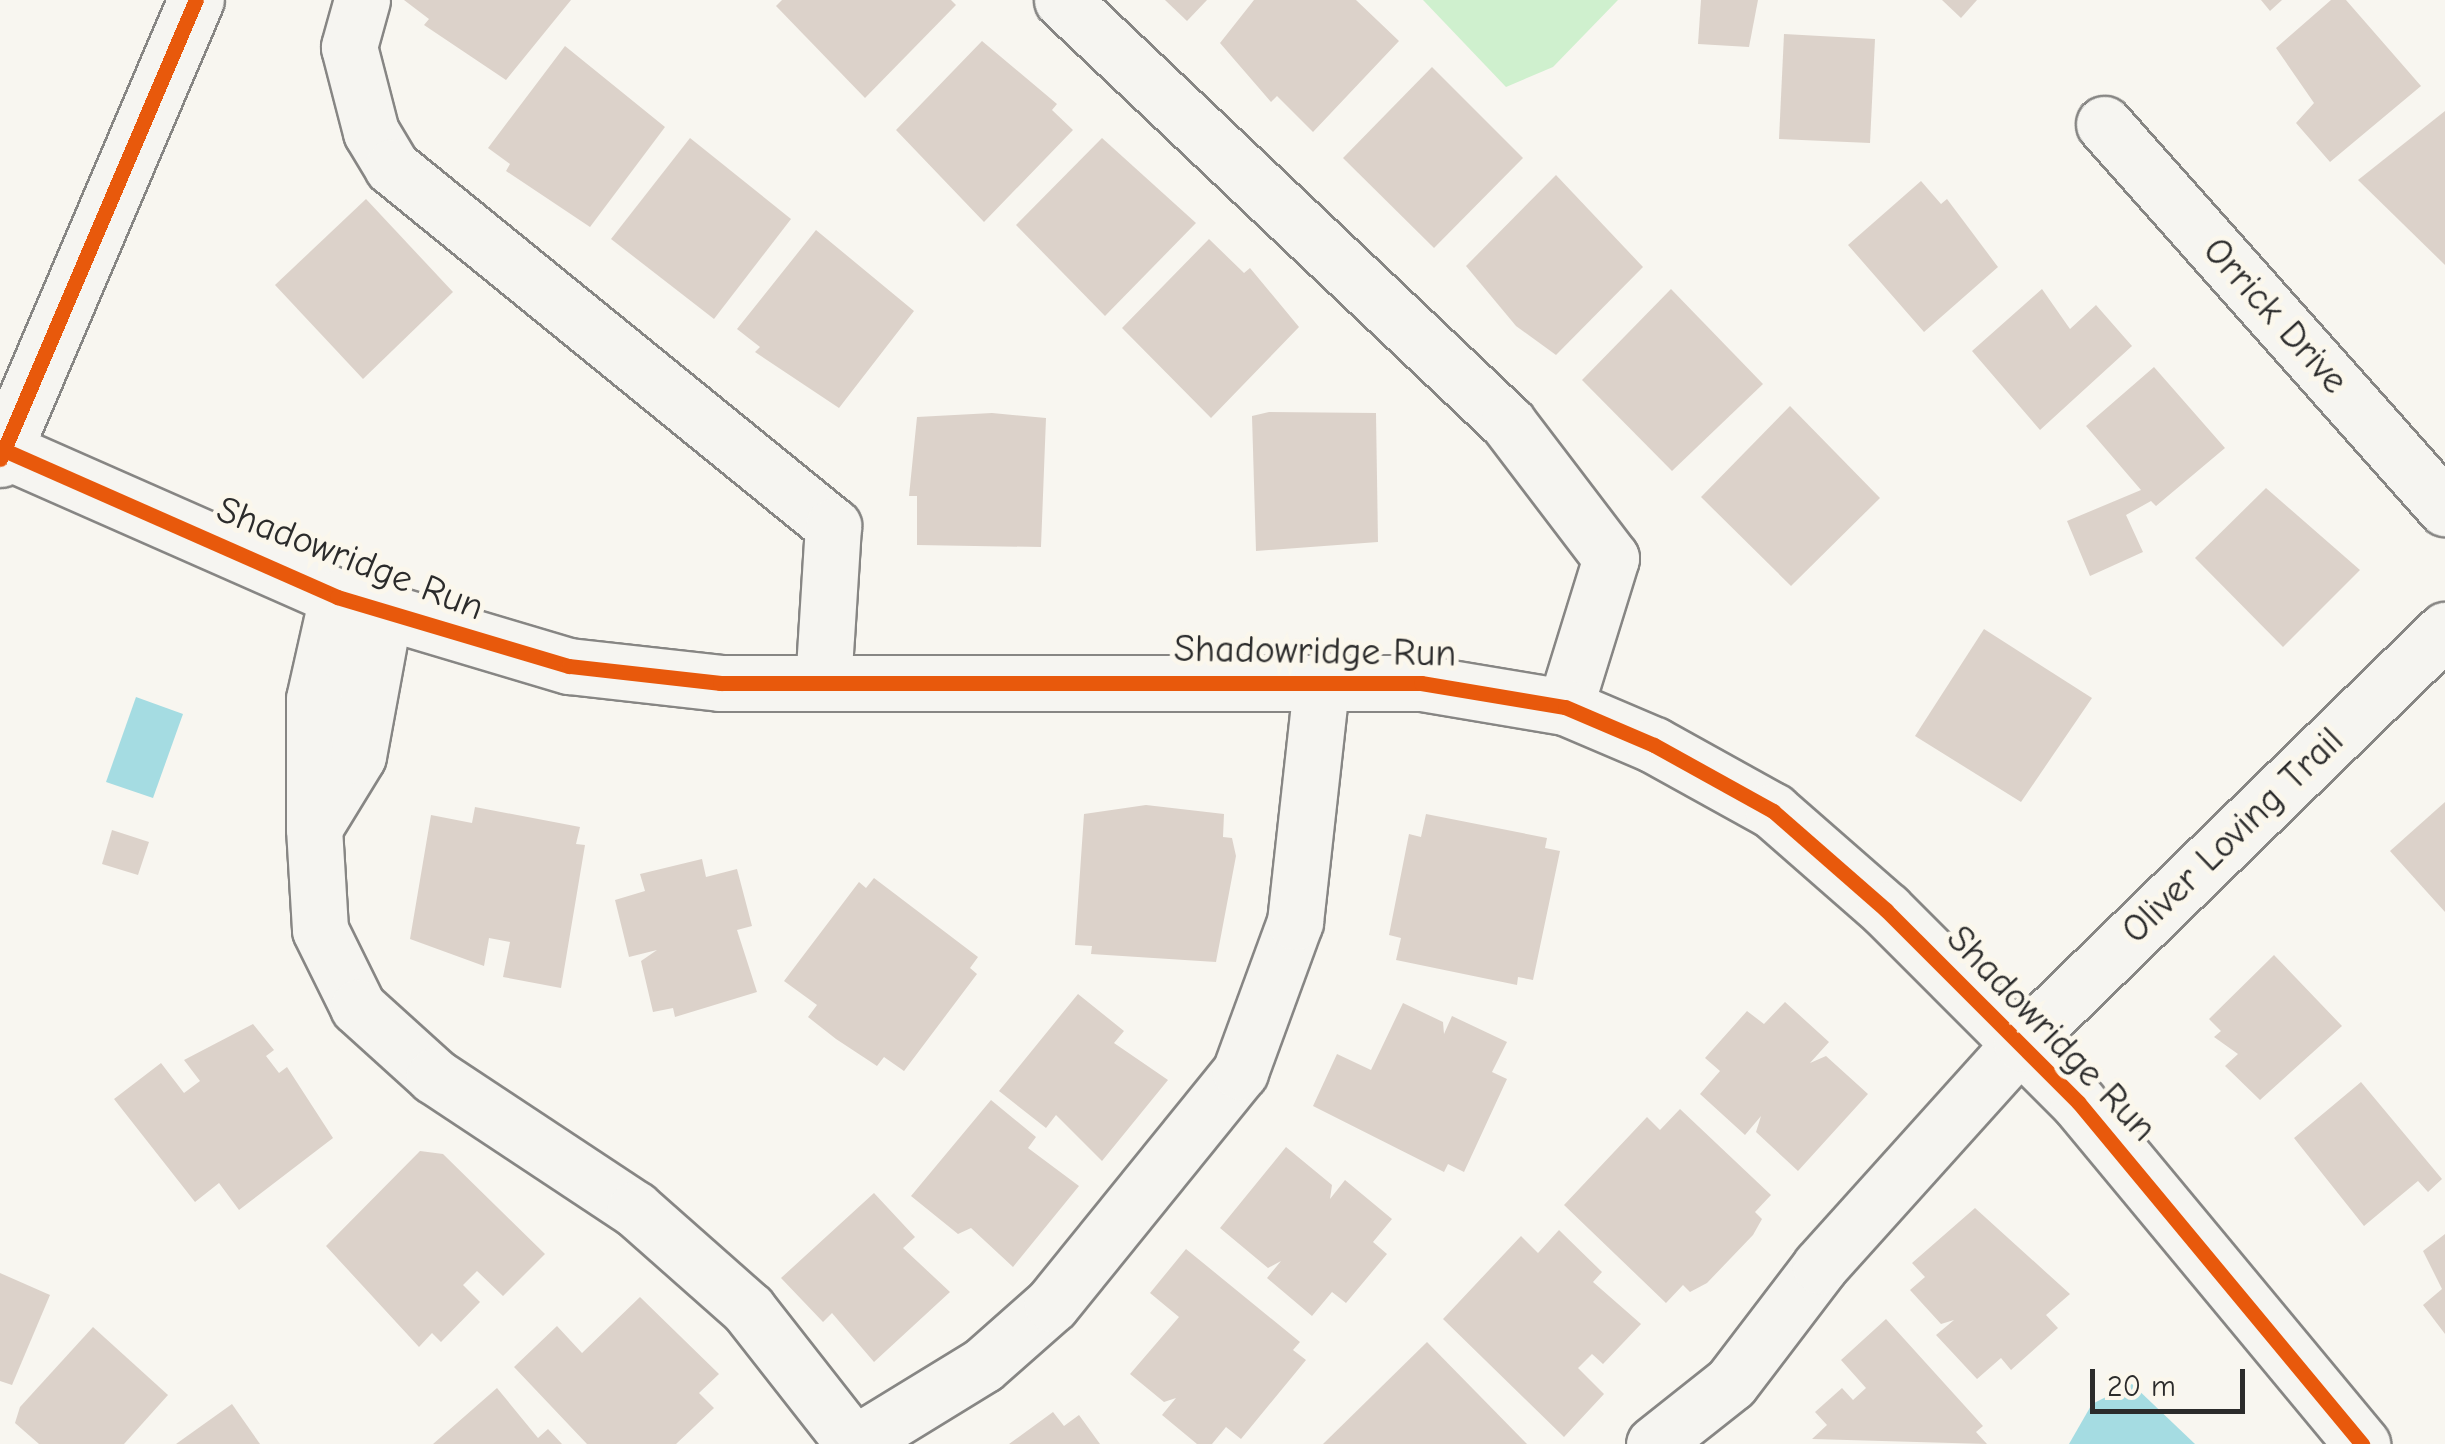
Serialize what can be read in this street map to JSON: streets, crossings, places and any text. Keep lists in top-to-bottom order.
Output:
{
  "streets": {
    "street": ["Orrick Drive", "Shadowridge Run", "Oliver Loving Trail"]
  },
  "crossings": [
    ["Shadowridge Run", "Oliver Loving Trail"]
  ],
  "scale_bar": "20 m"
}
